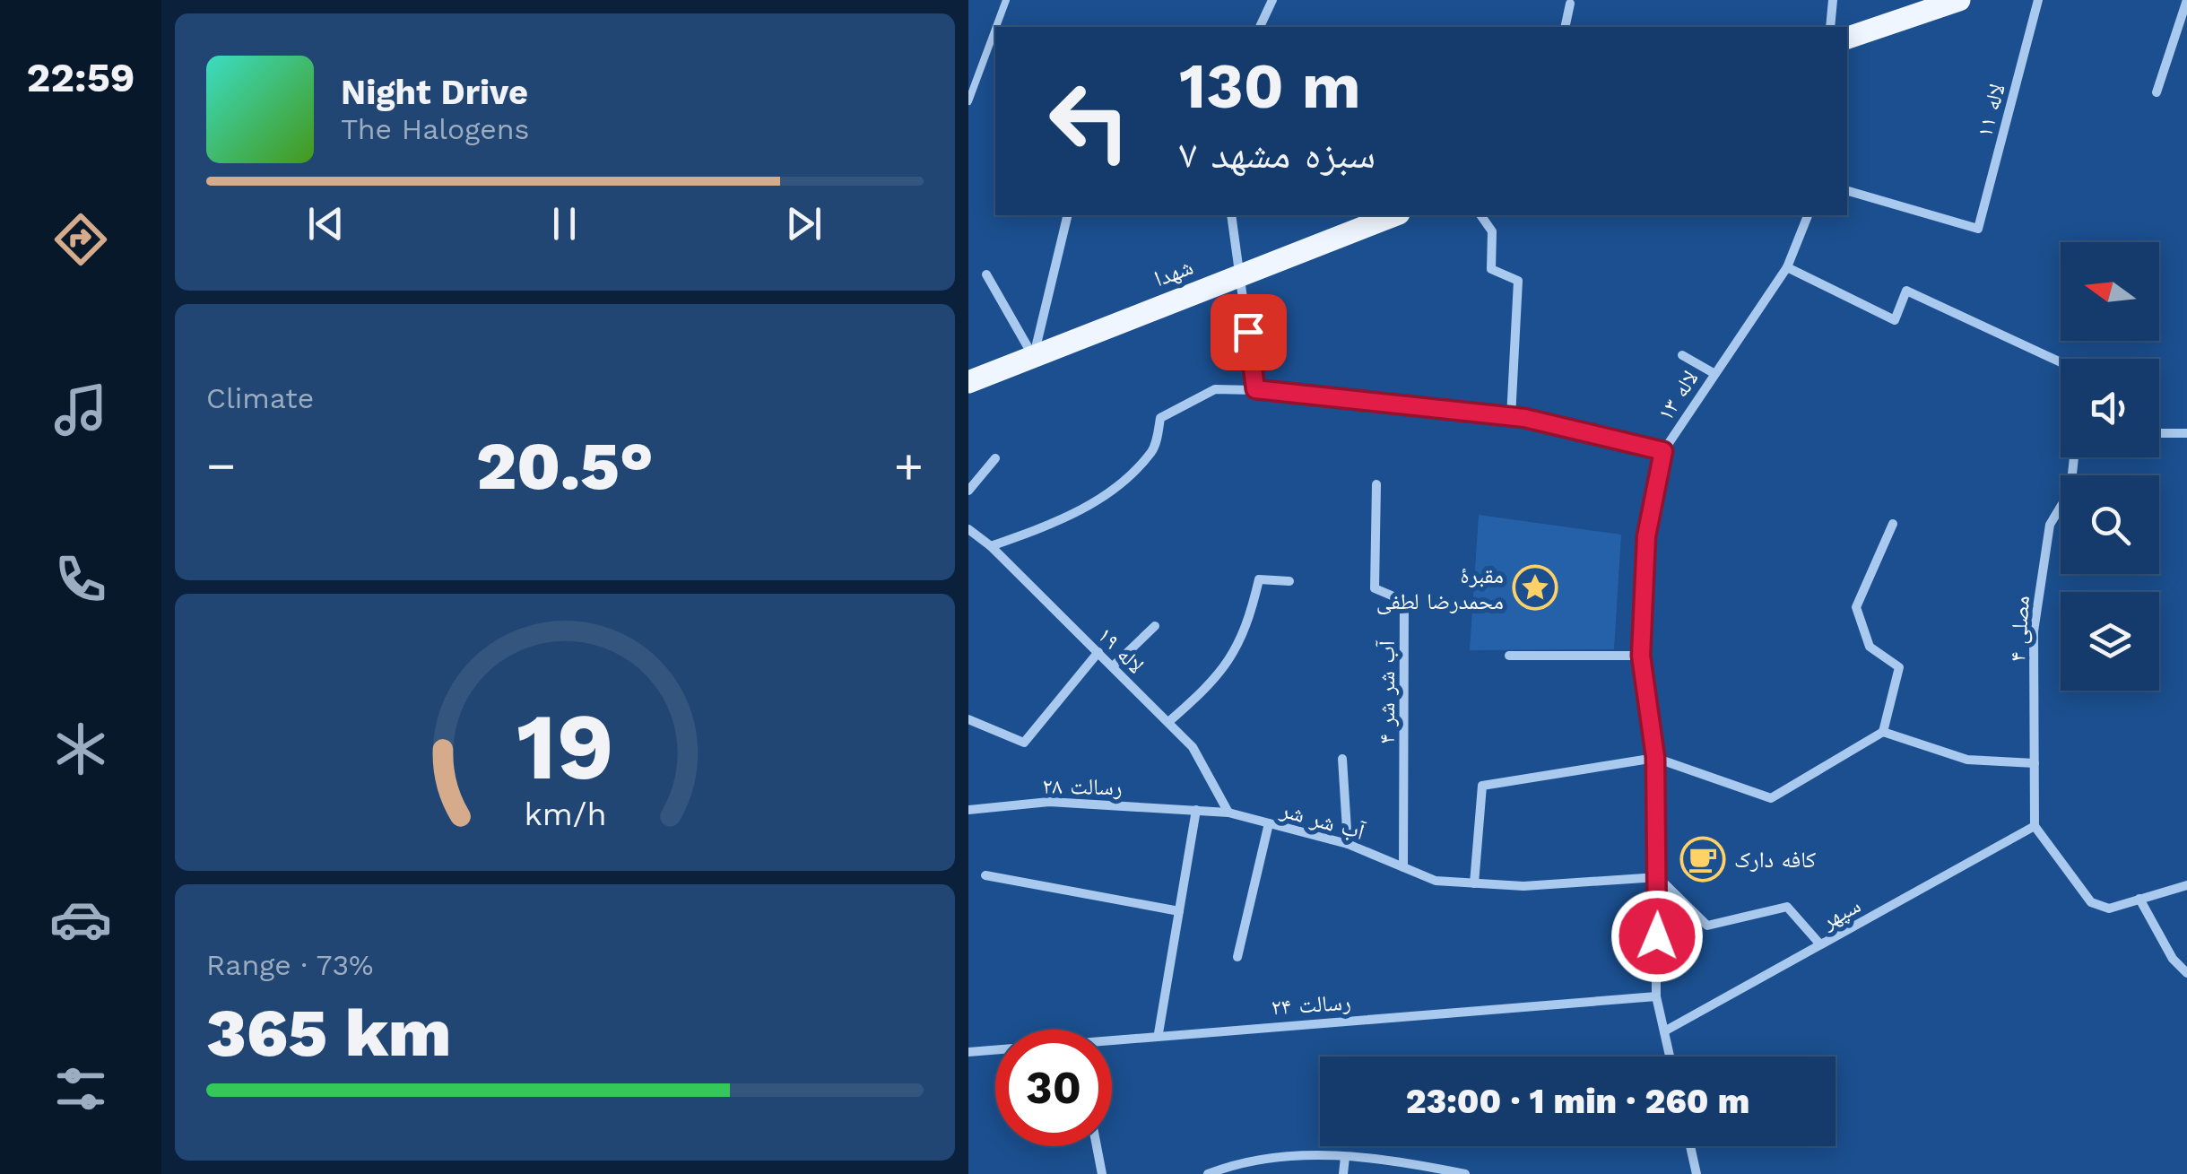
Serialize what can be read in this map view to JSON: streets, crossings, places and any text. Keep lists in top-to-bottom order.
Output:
{
  "streets": {
    "main road": ["شهدا"],
    "street": [
      "۱۱ لاله",
      "لاله ۱۳",
      "۴ مصلی",
      "۱۹ لاله",
      "۴ آب شر شر",
      "۲۸ رسالت",
      "آب شر شر",
      "سپهر",
      "۲۴ رسالت"
    ]
  },
  "crossings": [
    ["لاله ۱۳", "آب شر شر"],
    ["لاله ۱۳", "سپهر"],
    ["لاله ۱۳", "۲۴ رسالت"],
    ["۴ مصلی", "سپهر"],
    ["۱۹ لاله", "آب شر شر"],
    ["۴ آب شر شر", "آب شر شر"],
    ["۲۸ رسالت", "آب شر شر"]
  ],
  "places": {
    "place": ["مقبرهٔ محمدرضا لطفی"],
    "cafe": ["کافه دارک"]
  },
  "north": "left",
  "page": {
    "tabs": "22:59",
    "turn": ["130 m", "۷ سبزه مشهد"],
    "song": ["Night Drive", "The Halogens"],
    "tile": [
      "Climate",
      ["Range · 73%", "365 km"]
    ],
    "heat": ["−", "20.5°", "+"],
    "limit": "30",
    "trip": "23:00 · 1 min · 260 m",
    "gauge": ["19", "km/h"]
  }
}
